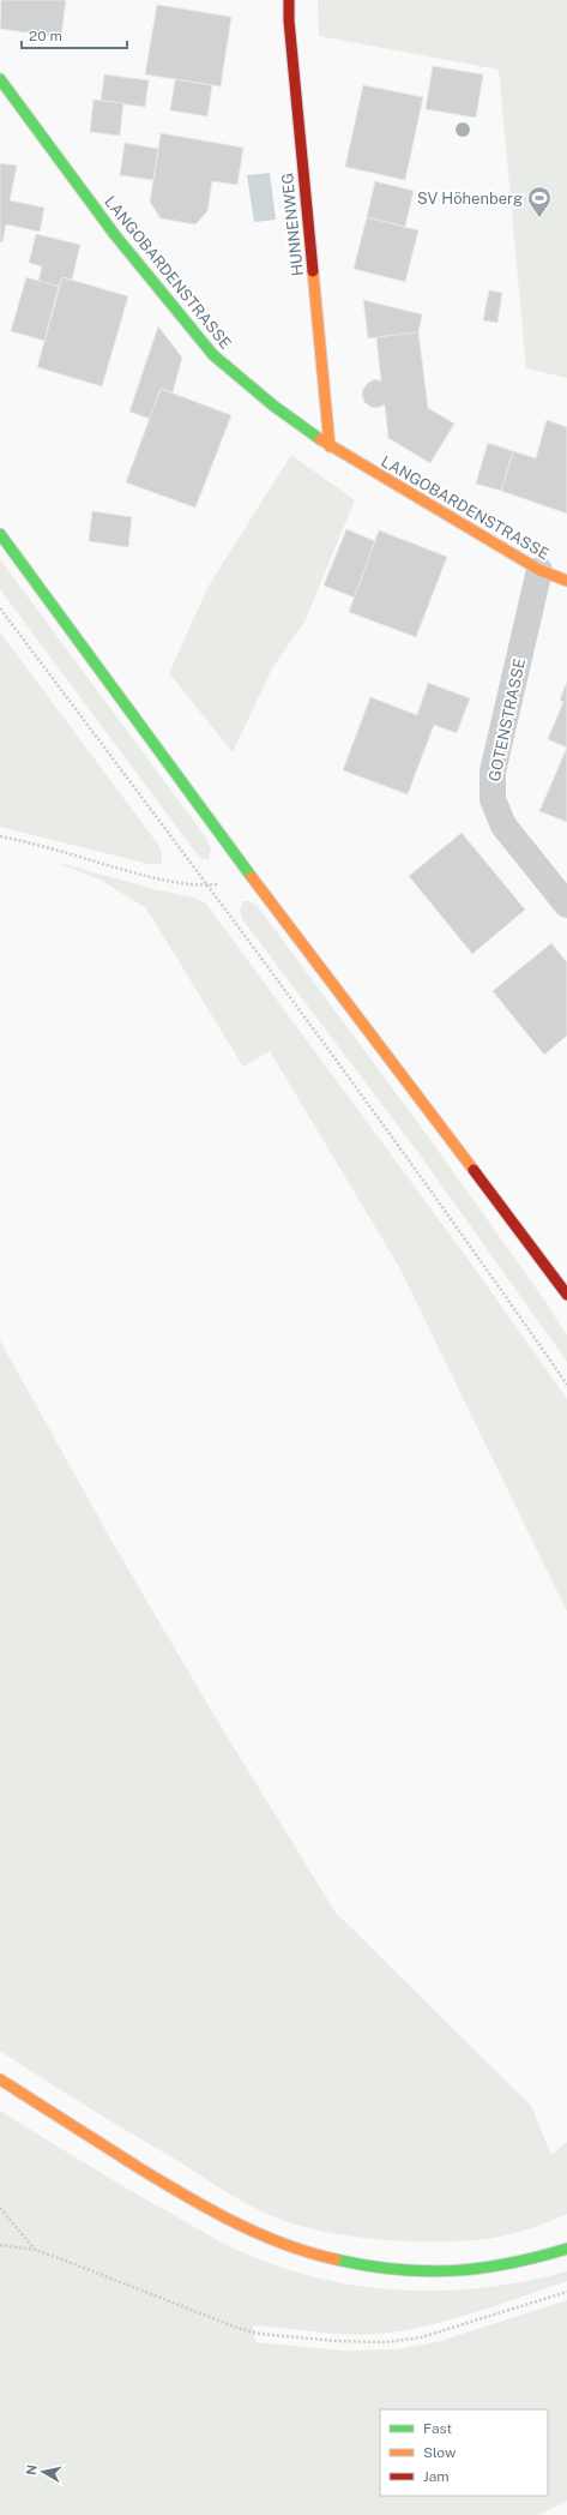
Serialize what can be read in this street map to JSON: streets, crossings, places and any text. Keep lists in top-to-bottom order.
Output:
{
  "streets": {
    "main road": ["HUNNENWEG", "LANGOBARDENSTRASSE"],
    "street": ["GOTENSTRASSE"]
  },
  "crossings": [
    ["HUNNENWEG", "LANGOBARDENSTRASSE"],
    ["LANGOBARDENSTRASSE", "GOTENSTRASSE"]
  ],
  "places": {
    "sports": ["SV Höhenberg"]
  },
  "legend": ["Fast", "Slow", "Jam"],
  "scale_bar": "20 m",
  "north": "left"
}
